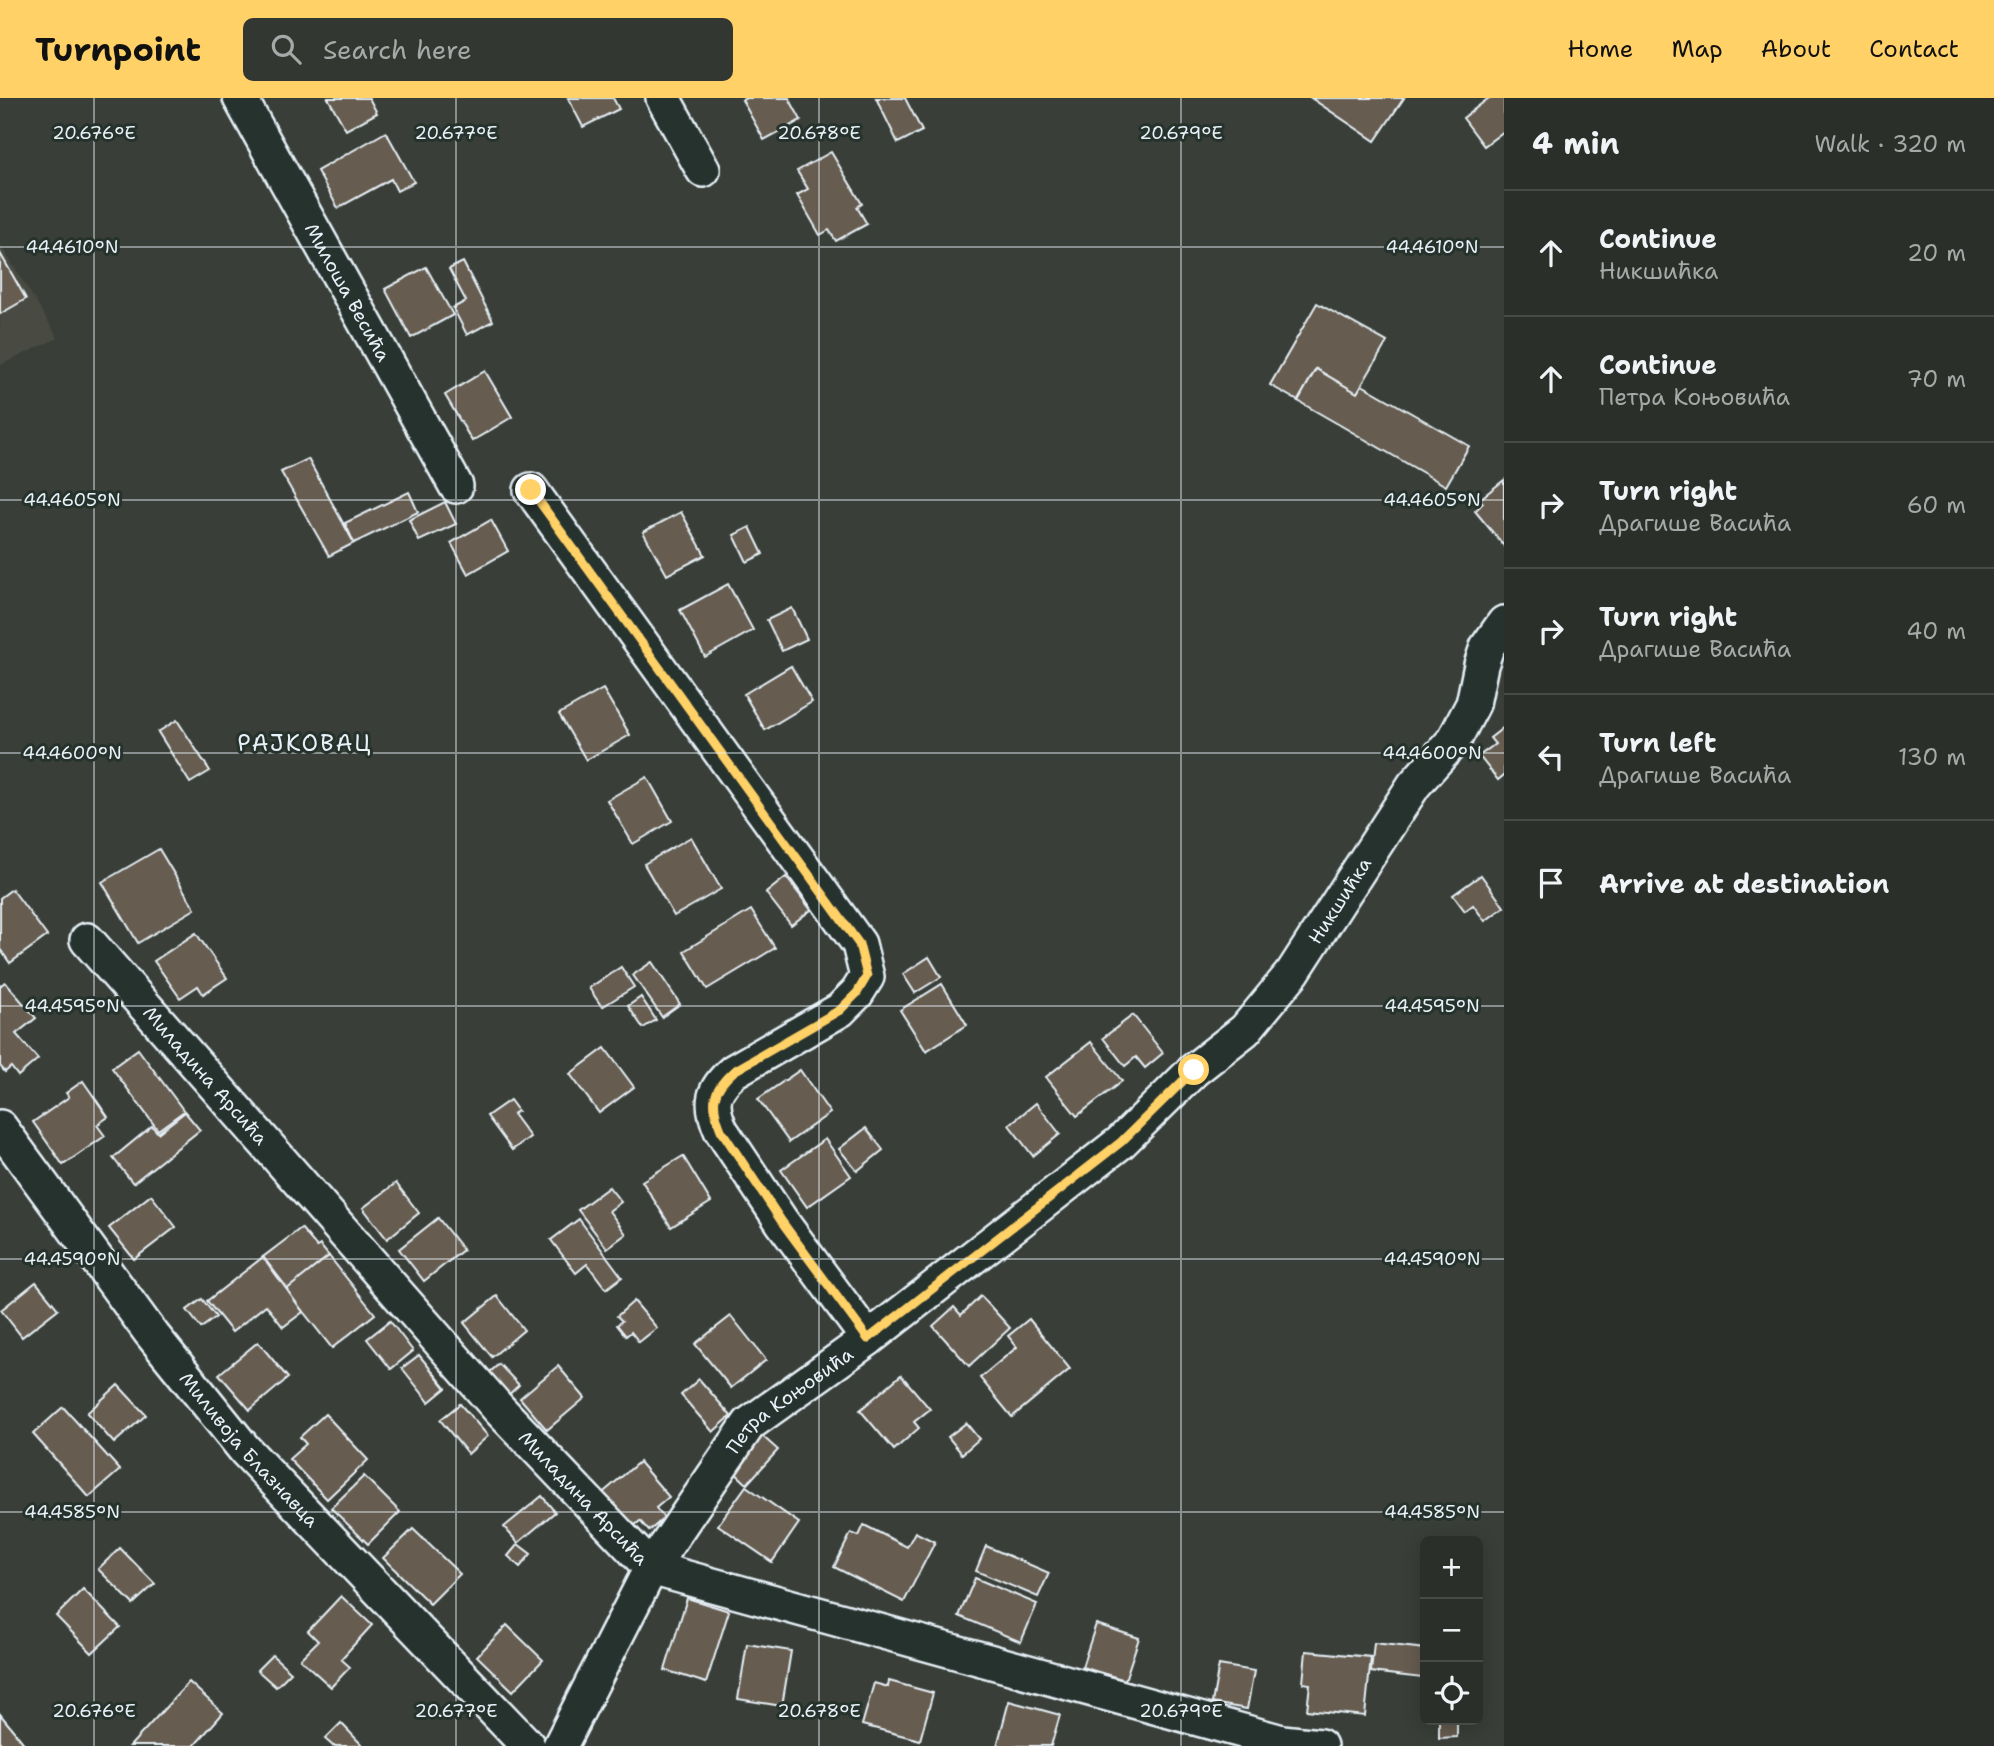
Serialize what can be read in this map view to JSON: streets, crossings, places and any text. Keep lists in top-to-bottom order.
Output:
{
  "streets": {
    "street": [
      "Милоша Весића",
      "Никшићка",
      "Миладина Арсића",
      "Петра Коњовића",
      "Миливоја Блазнавца"
    ]
  },
  "crossings": [
    ["Никшићка", "Петра Коњовића"],
    ["Миладина Арсића", "Петра Коњовића"]
  ],
  "districts": ["РАЈКОВАЦ"],
  "page": {
    "header": "Turnpoint",
    "search": "Search here",
    "nav": [
      "Home",
      "Map",
      "About",
      "Contact"
    ],
    "heading": ["4 min", "Walk · 320 m"],
    "list": [
      ["Continue", "Никшићка", "20 m"],
      ["Continue", "Петра Коњовића", "70 m"],
      ["Turn right", "Драгише Васића", "60 m"],
      ["Turn right", "Драгише Васића", "40 m"],
      ["Turn left", "Драгише Васића", "130 m"],
      "Arrive at destination"
    ],
    "map_buttons": ["+", "−"]
  },
  "coordinates": [
    "20.676°E",
    "20.677°E",
    "20.678°E",
    "20.679°E",
    "44.4610°N",
    "44.4605°N",
    "44.4600°N",
    "44.4595°N",
    "44.4590°N",
    "44.4585°N"
  ]
}
